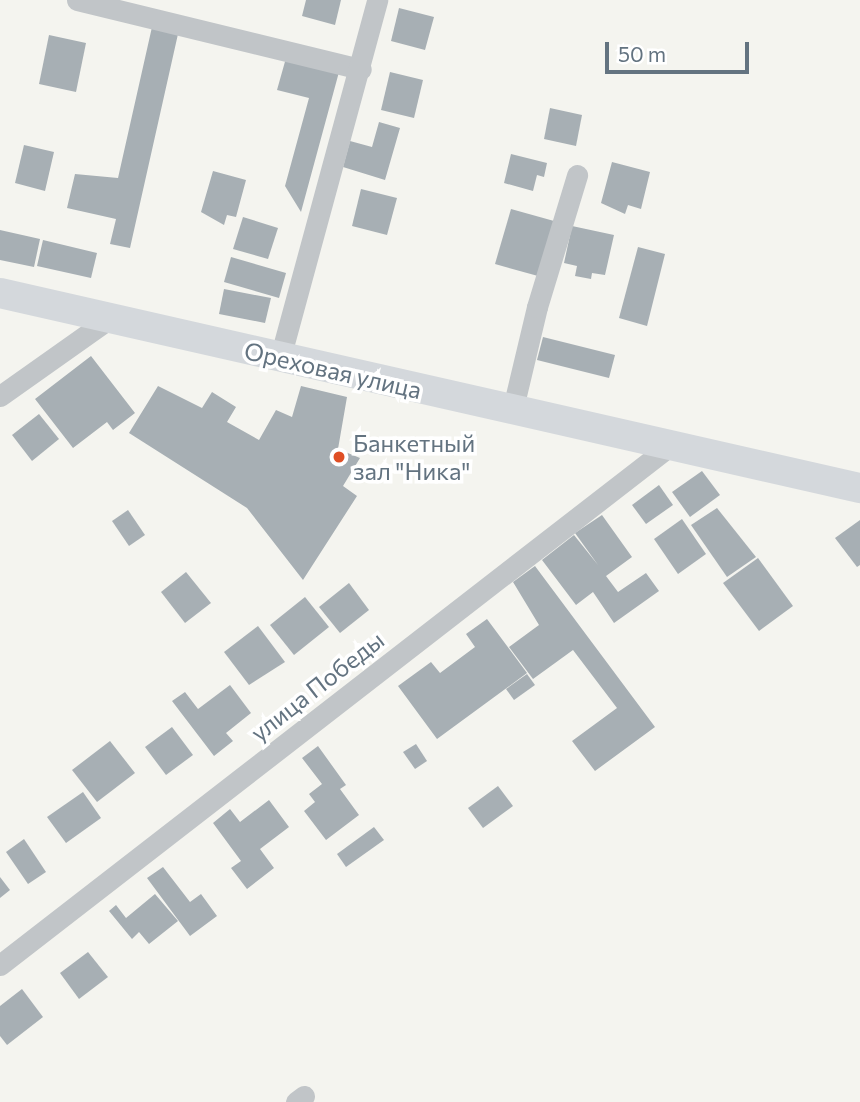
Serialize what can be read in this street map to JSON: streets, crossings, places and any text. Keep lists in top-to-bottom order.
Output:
{
  "streets": {
    "main road": ["Ореховая улица"],
    "street": ["улица Победы"]
  },
  "crossings": [
    ["Ореховая улица", "улица Победы"]
  ],
  "places": ["Банкетный зал \"Ника\""],
  "scale_bar": "50 m"
}
